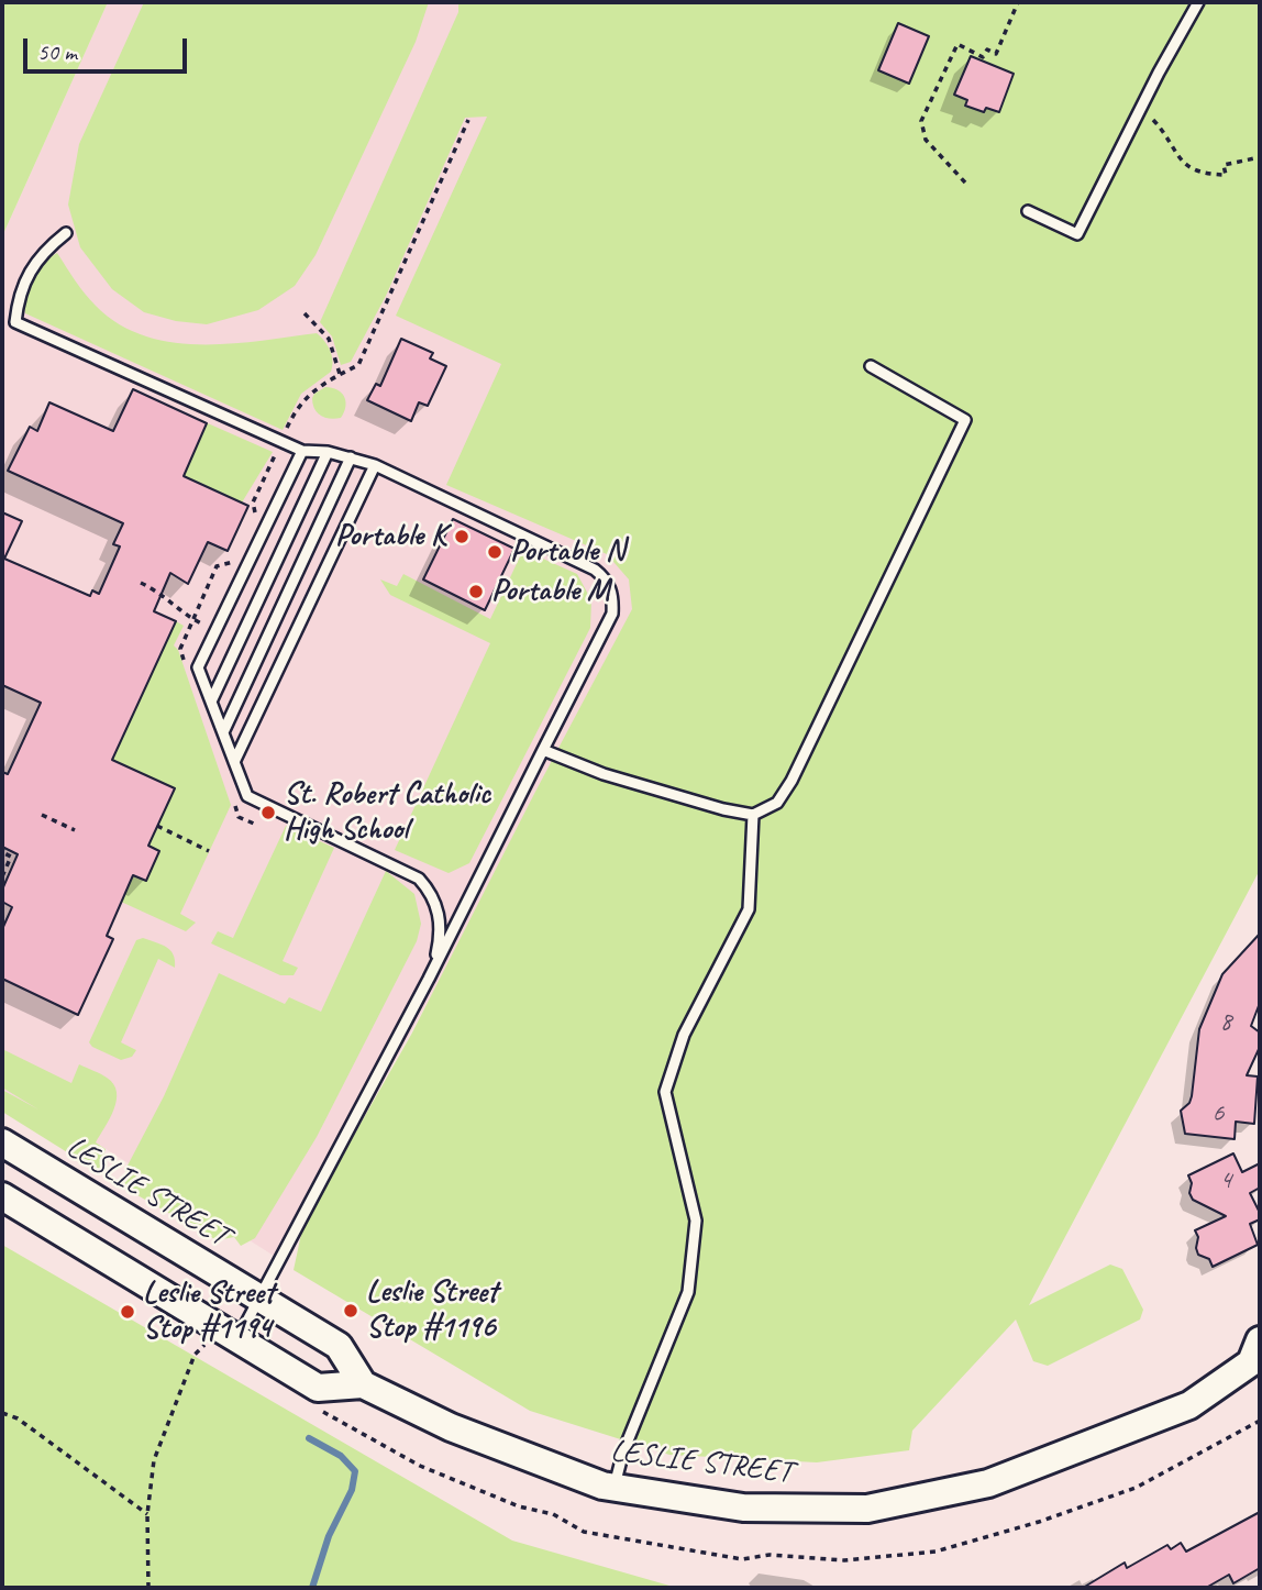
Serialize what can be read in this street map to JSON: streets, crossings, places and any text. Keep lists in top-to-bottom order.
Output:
{
  "streets": {
    "main road": ["LESLIE STREET"]
  },
  "places": [
    "Portable K",
    "Portable N",
    "Portable M",
    "St. Robert Catholic High School",
    "Leslie Street Stop #1196",
    "Leslie Street Stop #1194"
  ],
  "house_numbers": ["8", "6", "4"],
  "scale_bar": "50 m"
}
